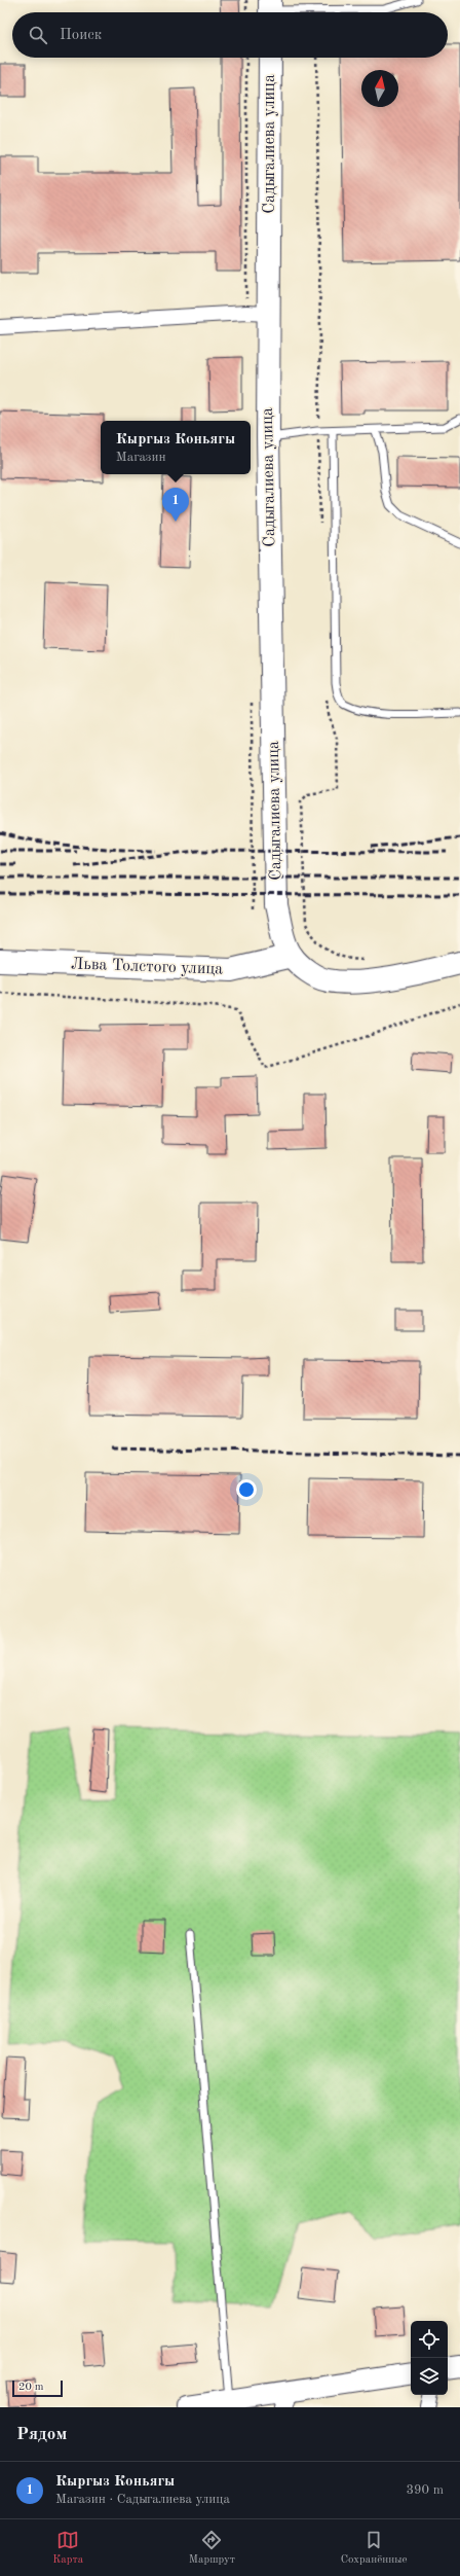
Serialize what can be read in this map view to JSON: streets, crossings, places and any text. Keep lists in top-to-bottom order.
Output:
{
  "streets": {
    "main road": ["Садыгалиева улица", "Льва Толстого улица"]
  },
  "crossings": [
    ["Садыгалиева улица", "Льва Толстого улица"]
  ],
  "scale_bar": "20 m",
  "north": "top",
  "page": {
    "search": "Поиск",
    "popup": ["Кыргыз Коньягы", "Магазин"],
    "pins": "1",
    "scale": "20 m",
    "heading": "Рядом",
    "list": [
      {
        "mark": "1",
        "name": "Кыргыз Коньягы",
        "note": "Магазин · Садыгалиева улица",
        "value": "390 m"
      }
    ],
    "nav": ["Карта", "Маршрут", "Сохранённые"]
  }
}
